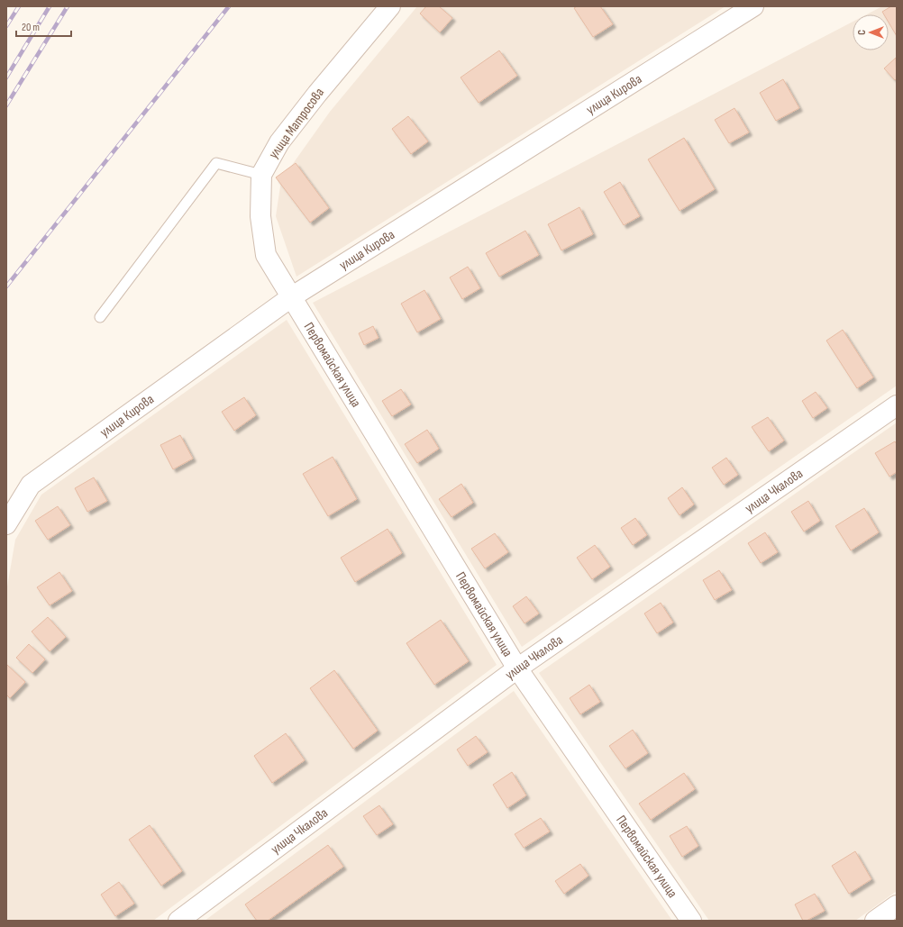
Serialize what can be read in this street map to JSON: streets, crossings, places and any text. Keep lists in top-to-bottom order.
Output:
{
  "streets": {
    "street": [
      "улица Кирова",
      "улица Матросова",
      "Первомайская улица",
      "улица Чкалова"
    ]
  },
  "crossings": [
    ["улица Кирова", "улица Матросова"],
    ["улица Кирова", "Первомайская улица"],
    ["улица Матросова", "Первомайская улица"],
    ["Первомайская улица", "улица Чкалова"]
  ],
  "scale_bar": "20 m",
  "north": "left"
}
